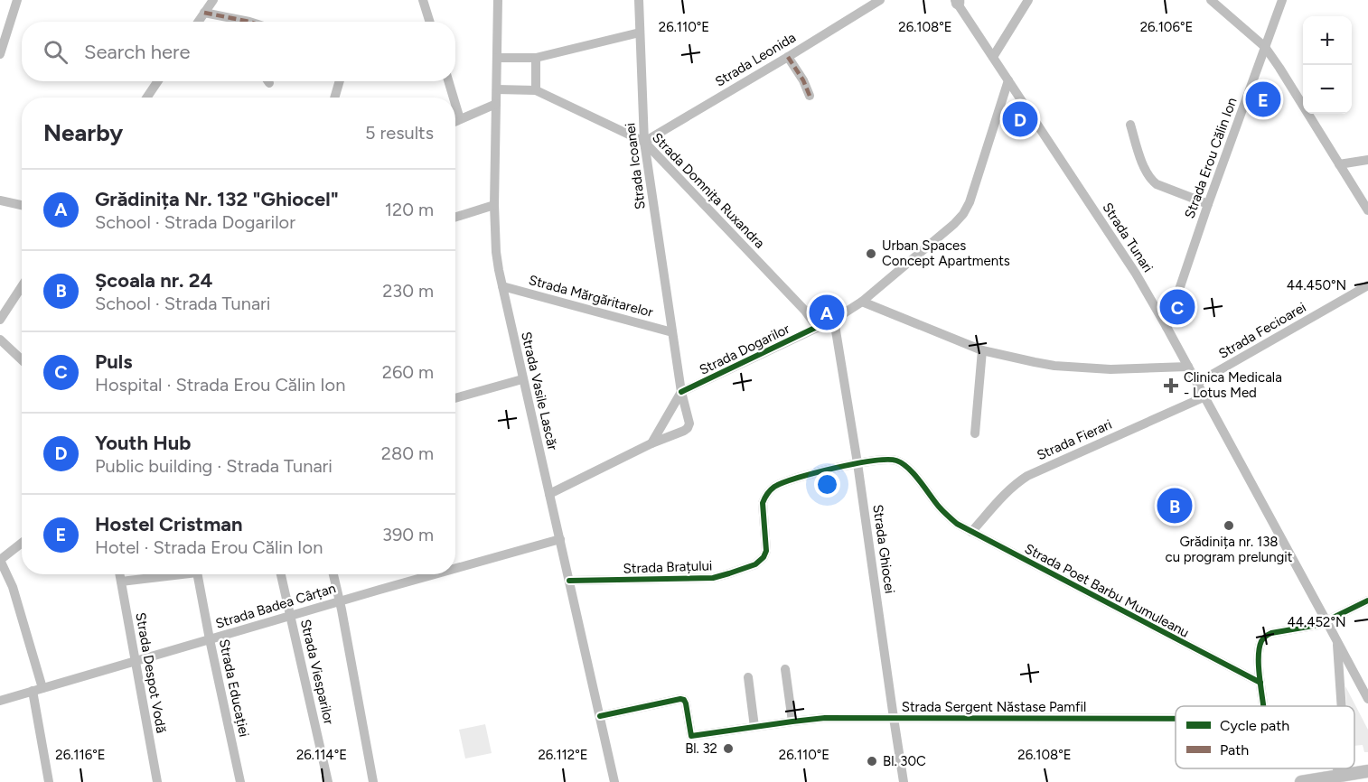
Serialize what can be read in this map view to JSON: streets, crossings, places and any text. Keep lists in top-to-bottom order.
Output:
{
  "streets": {
    "street": [
      "Strada Leonida",
      "Strada Erou Călin Ion",
      "Strada Icoanei",
      "Strada Domnița Ruxandra",
      "Strada Tunari",
      "Strada Mărgăritarelor",
      "Strada Fecioarei",
      "Strada Dogarilor",
      "Strada Vasile Lascăr",
      "Strada Fierari",
      "Strada Ghiocei",
      "Strada Brațului",
      "Strada Poet Barbu Mumuleanu",
      "Strada Badea Cârțan",
      "Strada Viesparilor",
      "Strada Despot Vodă",
      "Strada Educației",
      "Strada Sergent Năstase Pamfil"
    ]
  },
  "crossings": [
    ["Strada Leonida", "Strada Icoanei"],
    ["Strada Leonida", "Strada Domnița Ruxandra"],
    ["Strada Erou Călin Ion", "Strada Tunari"],
    ["Strada Icoanei", "Strada Domnița Ruxandra"],
    ["Strada Icoanei", "Strada Mărgăritarelor"],
    ["Strada Icoanei", "Strada Dogarilor"],
    ["Strada Icoanei", "Strada Vasile Lascăr"],
    ["Strada Domnița Ruxandra", "Strada Dogarilor"],
    ["Strada Domnița Ruxandra", "Strada Vasile Lascăr"],
    ["Strada Tunari", "Strada Fecioarei"],
    ["Strada Tunari", "Strada Dogarilor"],
    ["Strada Tunari", "Strada Fierari"],
    ["Strada Mărgăritarelor", "Strada Vasile Lascăr"],
    ["Strada Dogarilor", "Strada Ghiocei"],
    ["Strada Vasile Lascăr", "Strada Brațului"],
    ["Strada Vasile Lascăr", "Strada Badea Cârțan"],
    ["Strada Vasile Lascăr", "Strada Sergent Năstase Pamfil"],
    ["Strada Fierari", "Strada Poet Barbu Mumuleanu"],
    ["Strada Ghiocei", "Strada Brațului"],
    ["Strada Ghiocei", "Strada Poet Barbu Mumuleanu"],
    ["Strada Ghiocei", "Strada Sergent Năstase Pamfil"],
    ["Strada Brațului", "Strada Poet Barbu Mumuleanu"],
    ["Strada Poet Barbu Mumuleanu", "Strada Sergent Năstase Pamfil"],
    ["Strada Badea Cârțan", "Strada Viesparilor"],
    ["Strada Badea Cârțan", "Strada Despot Vodă"],
    ["Strada Badea Cârțan", "Strada Educației"]
  ],
  "places": {
    "other": [
      "Urban Spaces Concept Apartments",
      "Grădinița nr. 138 cu program prelungit",
      "Bl. 32",
      "Bl. 30C"
    ],
    "health": ["Clinica Medicala - Lotus Med"]
  },
  "legend": ["Cycle path", "Path"],
  "page": {
    "map_buttons": ["+", "−"],
    "search": "Search here",
    "pins": [
      "E",
      "D",
      "C",
      "A",
      "B"
    ],
    "heading": ["Nearby", "5 results"],
    "list": [
      {
        "mark": "A",
        "name": "Grădinița Nr. 132 \"Ghiocel\"",
        "note": "School · Strada Dogarilor",
        "value": "120 m"
      },
      {
        "mark": "B",
        "name": "Școala nr. 24",
        "note": "School · Strada Tunari",
        "value": "230 m"
      },
      {
        "mark": "C",
        "name": "Puls",
        "note": "Hospital · Strada Erou Călin Ion",
        "value": "260 m"
      },
      {
        "mark": "D",
        "name": "Youth Hub",
        "note": "Public building · Strada Tunari",
        "value": "280 m"
      },
      {
        "mark": "E",
        "name": "Hostel Cristman",
        "note": "Hotel · Strada Erou Călin Ion",
        "value": "390 m"
      }
    ]
  },
  "coordinates": [
    "26.110°E",
    "26.108°E",
    "26.106°E",
    "44.450°N",
    "44.452°N",
    "26.116°E",
    "26.114°E",
    "26.112°E"
  ]
}
